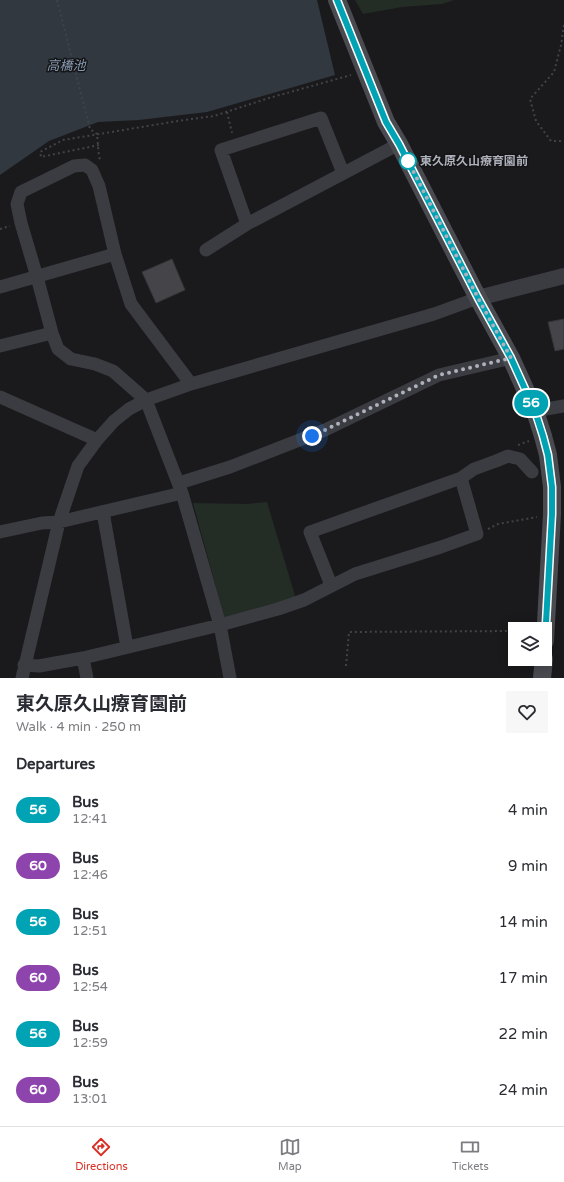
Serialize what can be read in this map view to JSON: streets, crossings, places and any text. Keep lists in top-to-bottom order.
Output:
{
  "water": ["高橋池"],
  "places": ["東久原久山療育園前"],
  "lines": ["bus line 56"],
  "page": {
    "on_map": "56",
    "heading": [
      ["東久原久山療育園前", "Walk · 4 min · 250 m"],
      "Departures"
    ],
    "list": [
      {
        "mark": "56",
        "name": "Bus",
        "note": "12:41",
        "value": "4 min"
      },
      {
        "mark": "60",
        "name": "Bus",
        "note": "12:46",
        "value": "9 min"
      },
      {
        "mark": "56",
        "name": "Bus",
        "note": "12:51",
        "value": "14 min"
      },
      {
        "mark": "60",
        "name": "Bus",
        "note": "12:54",
        "value": "17 min"
      },
      {
        "mark": "56",
        "name": "Bus",
        "note": "12:59",
        "value": "22 min"
      },
      {
        "mark": "60",
        "name": "Bus",
        "note": "13:01",
        "value": "24 min"
      }
    ],
    "tabs": ["Directions", "Map", "Tickets"]
  }
}
